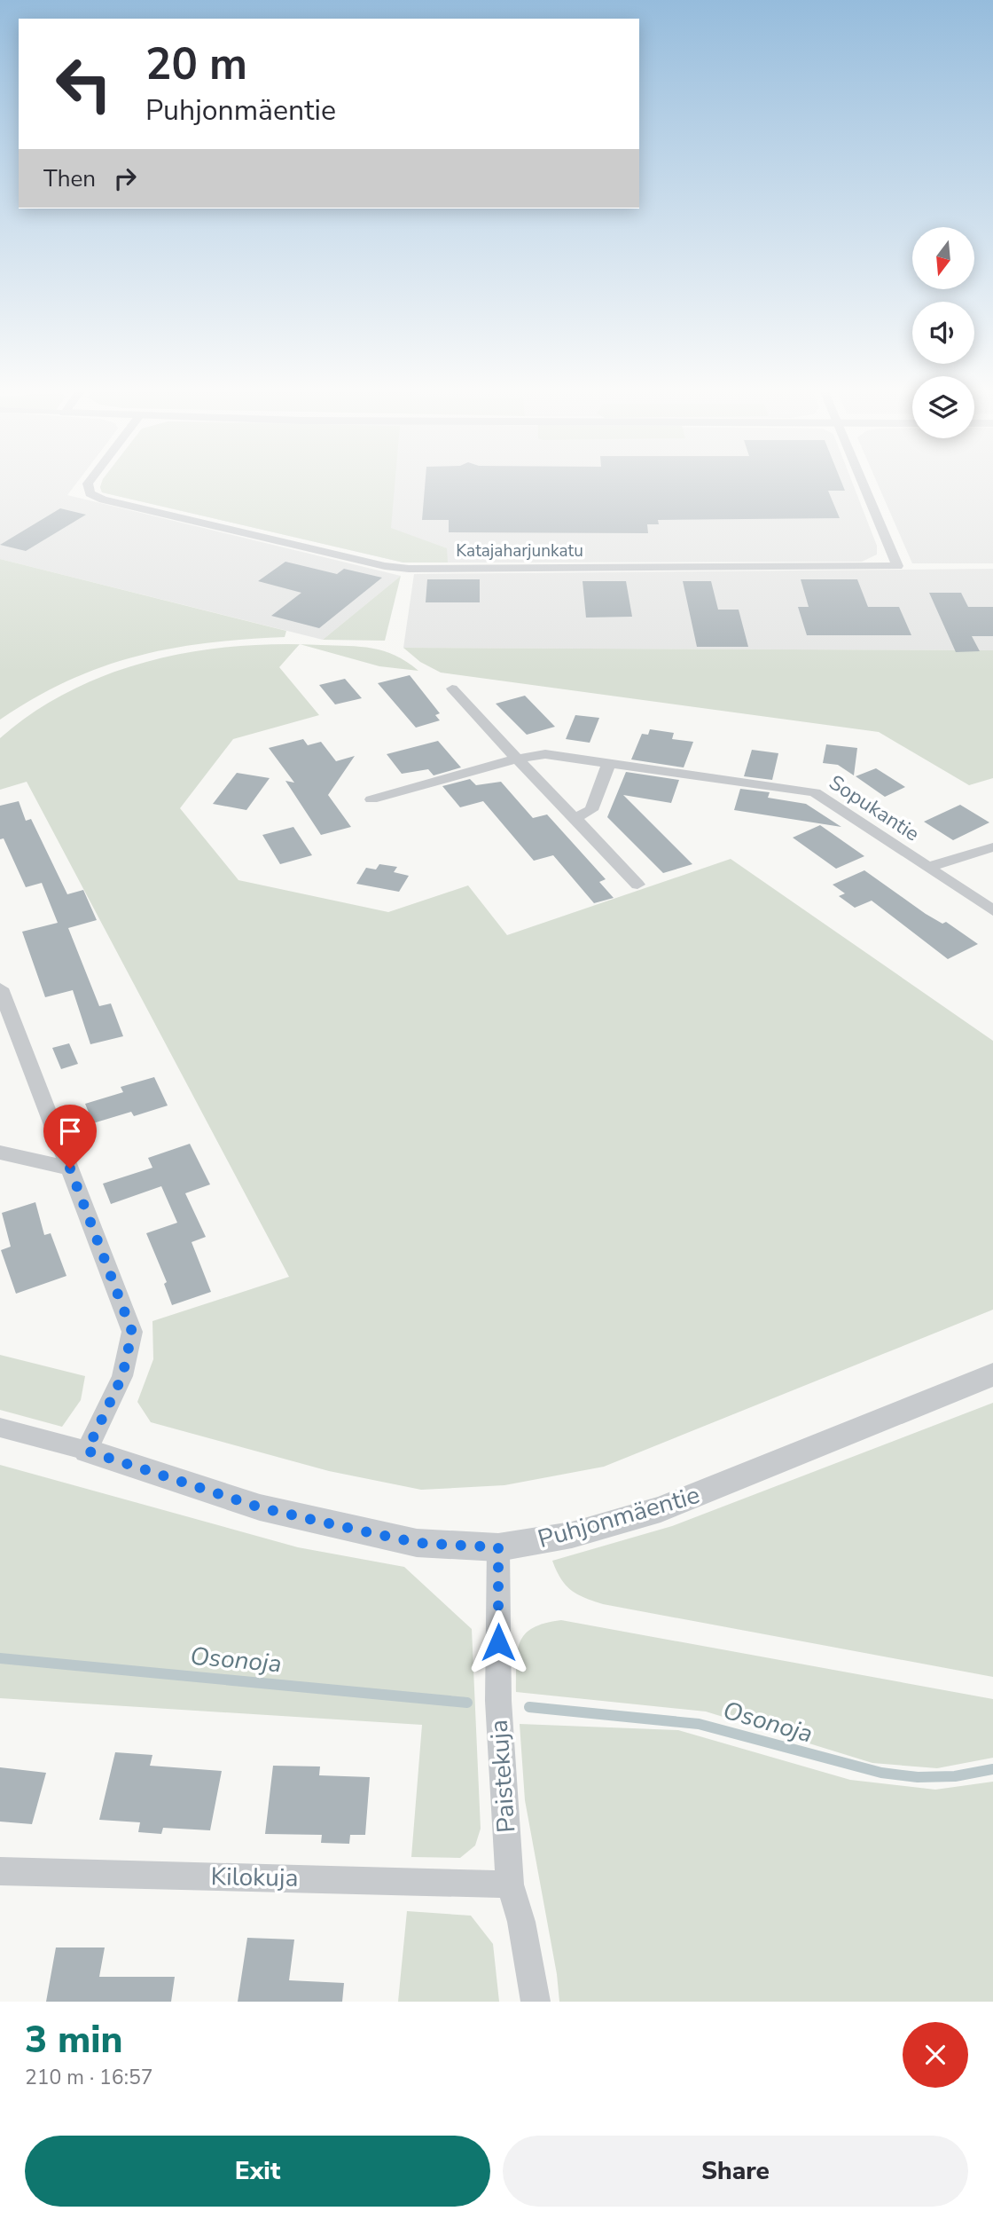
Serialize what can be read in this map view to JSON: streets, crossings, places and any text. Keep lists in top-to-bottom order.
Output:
{
  "streets": {
    "street": [
      "Katajaharjunkatu",
      "Sopukantie",
      "Puhjonmäentie",
      "Paistekuja",
      "Kilokuja"
    ]
  },
  "crossings": [
    ["Puhjonmäentie", "Paistekuja"],
    ["Paistekuja", "Kilokuja"]
  ],
  "water": ["Osonoja"],
  "north": "bottom",
  "page": {
    "turn": ["20 m", "Puhjonmäentie"],
    "then": "Then",
    "heading": ["3 min", "210 m · 16:57"],
    "buttons": ["Exit", "Share"]
  }
}
